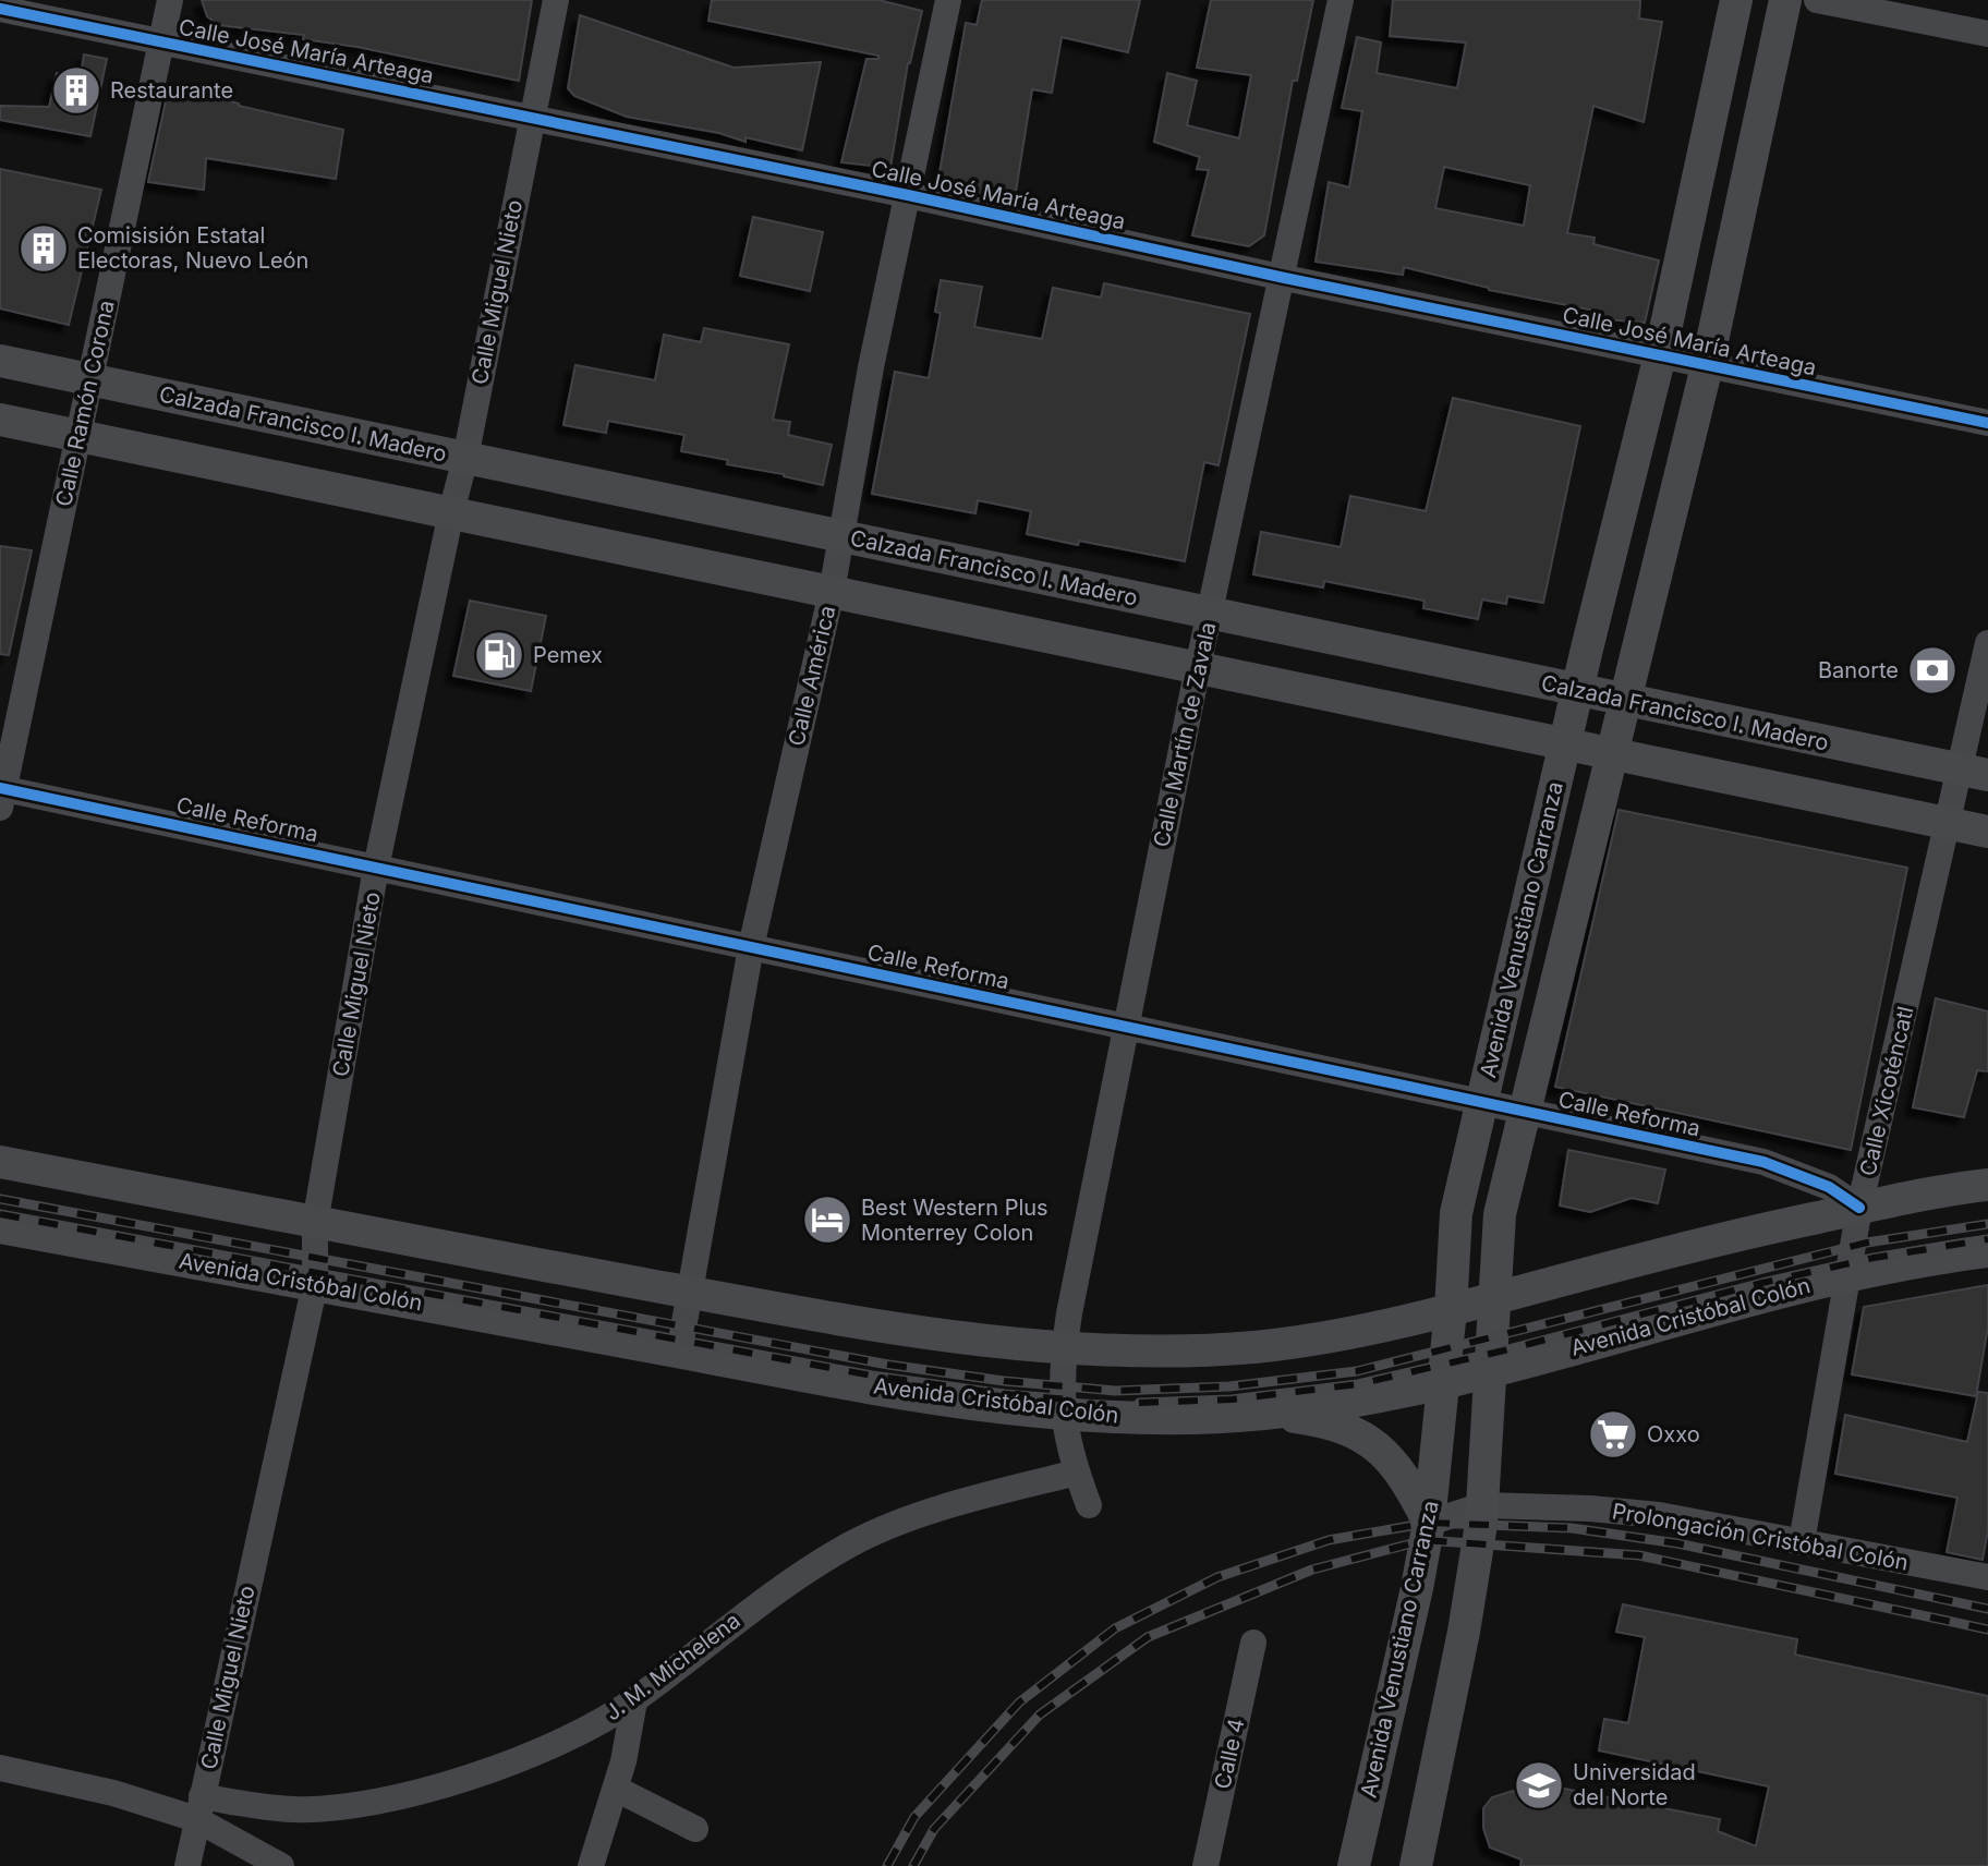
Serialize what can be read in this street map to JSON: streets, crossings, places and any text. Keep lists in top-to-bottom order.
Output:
{
  "streets": {
    "main road": ["Calzada Francisco I. Madero", "Avenida Venustiano Carranza", "Avenida Cristóbal Colón"],
    "street": [
      "Calle José María Arteaga",
      "Calle Miguel Nieto",
      "Calle Ramón Corona",
      "Calle América",
      "Calle Martín de Zavala",
      "Calle Reforma",
      "Calle Xicoténcatl",
      "Prolongación Cristóbal Colón",
      "J. M. Michelena",
      "Calle 4"
    ]
  },
  "crossings": [
    ["Calle José María Arteaga", "Calle Miguel Nieto"],
    ["Calle José María Arteaga", "Calle Ramón Corona"],
    ["Calle José María Arteaga", "Calle América"],
    ["Calle José María Arteaga", "Calle Martín de Zavala"],
    ["Calle José María Arteaga", "Avenida Venustiano Carranza"],
    ["Calle Miguel Nieto", "Calzada Francisco I. Madero"],
    ["Calle Miguel Nieto", "Calle Reforma"],
    ["Calle Miguel Nieto", "Avenida Cristóbal Colón"],
    ["Calle Miguel Nieto", "J. M. Michelena"],
    ["Calle Ramón Corona", "Calzada Francisco I. Madero"],
    ["Calle Ramón Corona", "Calle Reforma"],
    ["Calzada Francisco I. Madero", "Calle América"],
    ["Calzada Francisco I. Madero", "Calle Martín de Zavala"],
    ["Calzada Francisco I. Madero", "Avenida Venustiano Carranza"],
    ["Calzada Francisco I. Madero", "Calle Xicoténcatl"],
    ["Calle América", "Calle Reforma"],
    ["Calle América", "Avenida Cristóbal Colón"],
    ["Calle Martín de Zavala", "Calle Reforma"],
    ["Calle Martín de Zavala", "Avenida Cristóbal Colón"],
    ["Calle Martín de Zavala", "J. M. Michelena"],
    ["Calle Reforma", "Avenida Venustiano Carranza"],
    ["Calle Reforma", "Calle Xicoténcatl"],
    ["Avenida Venustiano Carranza", "Avenida Cristóbal Colón"],
    ["Avenida Venustiano Carranza", "Prolongación Cristóbal Colón"],
    ["Calle Xicoténcatl", "Avenida Cristóbal Colón"],
    ["Calle Xicoténcatl", "Prolongación Cristóbal Colón"]
  ],
  "places": {
    "building": ["Restaurante", "Comisisión Estatal Electoras, Nuevo León"],
    "fuel station": ["Pemex"],
    "bank": ["Banorte"],
    "hotel": ["Best Western Plus Monterrey Colon"],
    "supermarket": ["Oxxo"],
    "school or university": ["Universidad del Norte"]
  }
}
